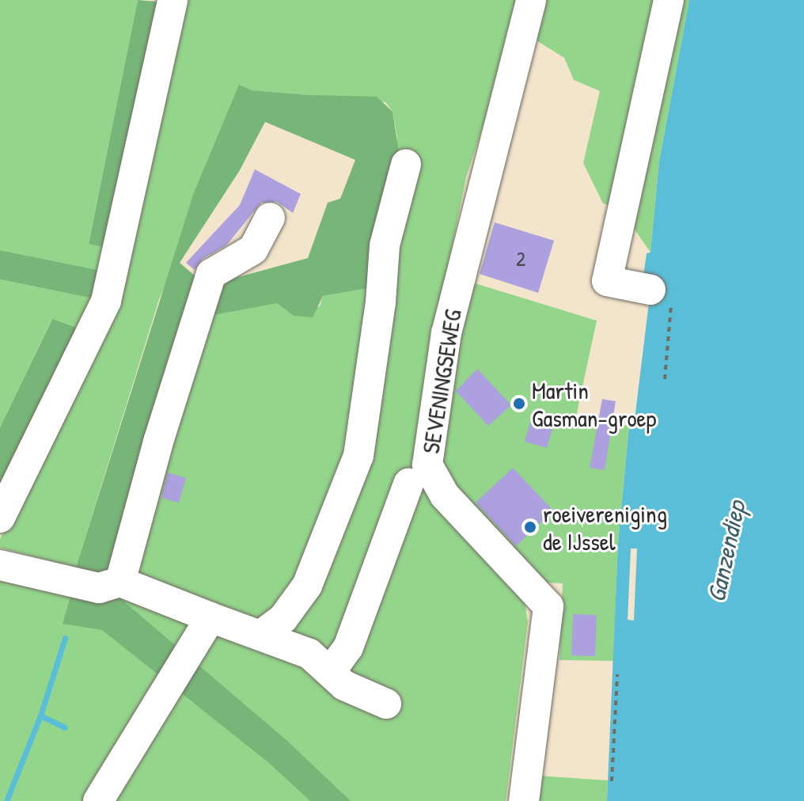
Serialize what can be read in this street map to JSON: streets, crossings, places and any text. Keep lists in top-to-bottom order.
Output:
{
  "streets": {
    "street": ["SEVENINGSEWEG"]
  },
  "water": ["Ganzendiep"],
  "places": ["Martin Gasman-groep", "roeivereniging de IJssel"],
  "house_numbers": ["2"]
}
